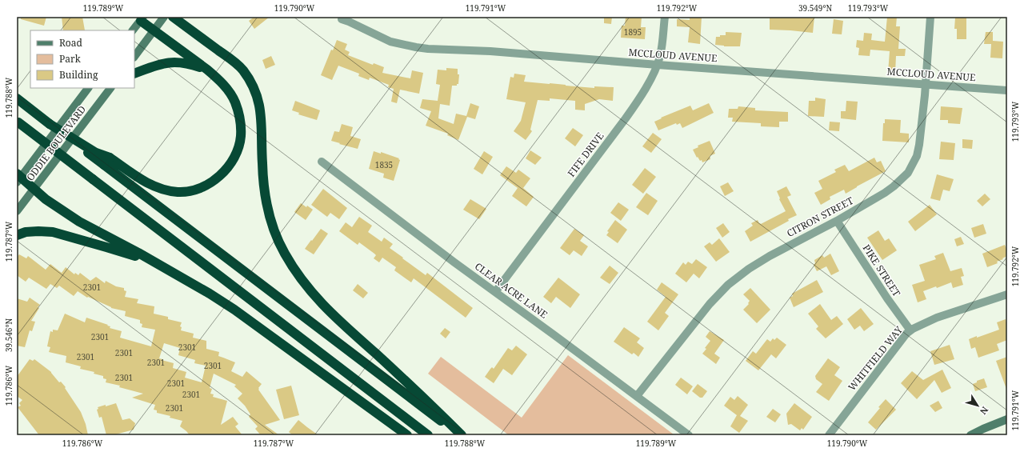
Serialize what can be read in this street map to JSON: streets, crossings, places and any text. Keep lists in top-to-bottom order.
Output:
{
  "streets": {
    "main road": ["ODDIE BOULEVARD"],
    "street": [
      "MCCLOUD AVENUE",
      "FIFE DRIVE",
      "CITRON STREET",
      "PIKE STREET",
      "CLEAR ACRE LANE",
      "WHITFIELD WAY"
    ]
  },
  "crossings": [
    ["MCCLOUD AVENUE", "FIFE DRIVE"],
    ["MCCLOUD AVENUE", "CITRON STREET"],
    ["FIFE DRIVE", "CLEAR ACRE LANE"],
    ["CITRON STREET", "PIKE STREET"],
    ["CITRON STREET", "CLEAR ACRE LANE"],
    ["PIKE STREET", "WHITFIELD WAY"]
  ],
  "house_numbers": [
    "1895",
    "1835",
    "2301",
    "2301",
    "2301",
    "2301",
    "2301",
    "2301",
    "2301",
    "2301",
    "2301",
    "2301",
    "2301"
  ],
  "legend": ["Road", "Park", "Building"],
  "north": "bottom right",
  "coordinates": [
    "119.789°W",
    "119.790°W",
    "119.791°W",
    "119.792°W",
    "39.549°N",
    "119.793°W",
    "119.788°W",
    "119.787°W",
    "39.546°N",
    "119.786°W"
  ]
}
